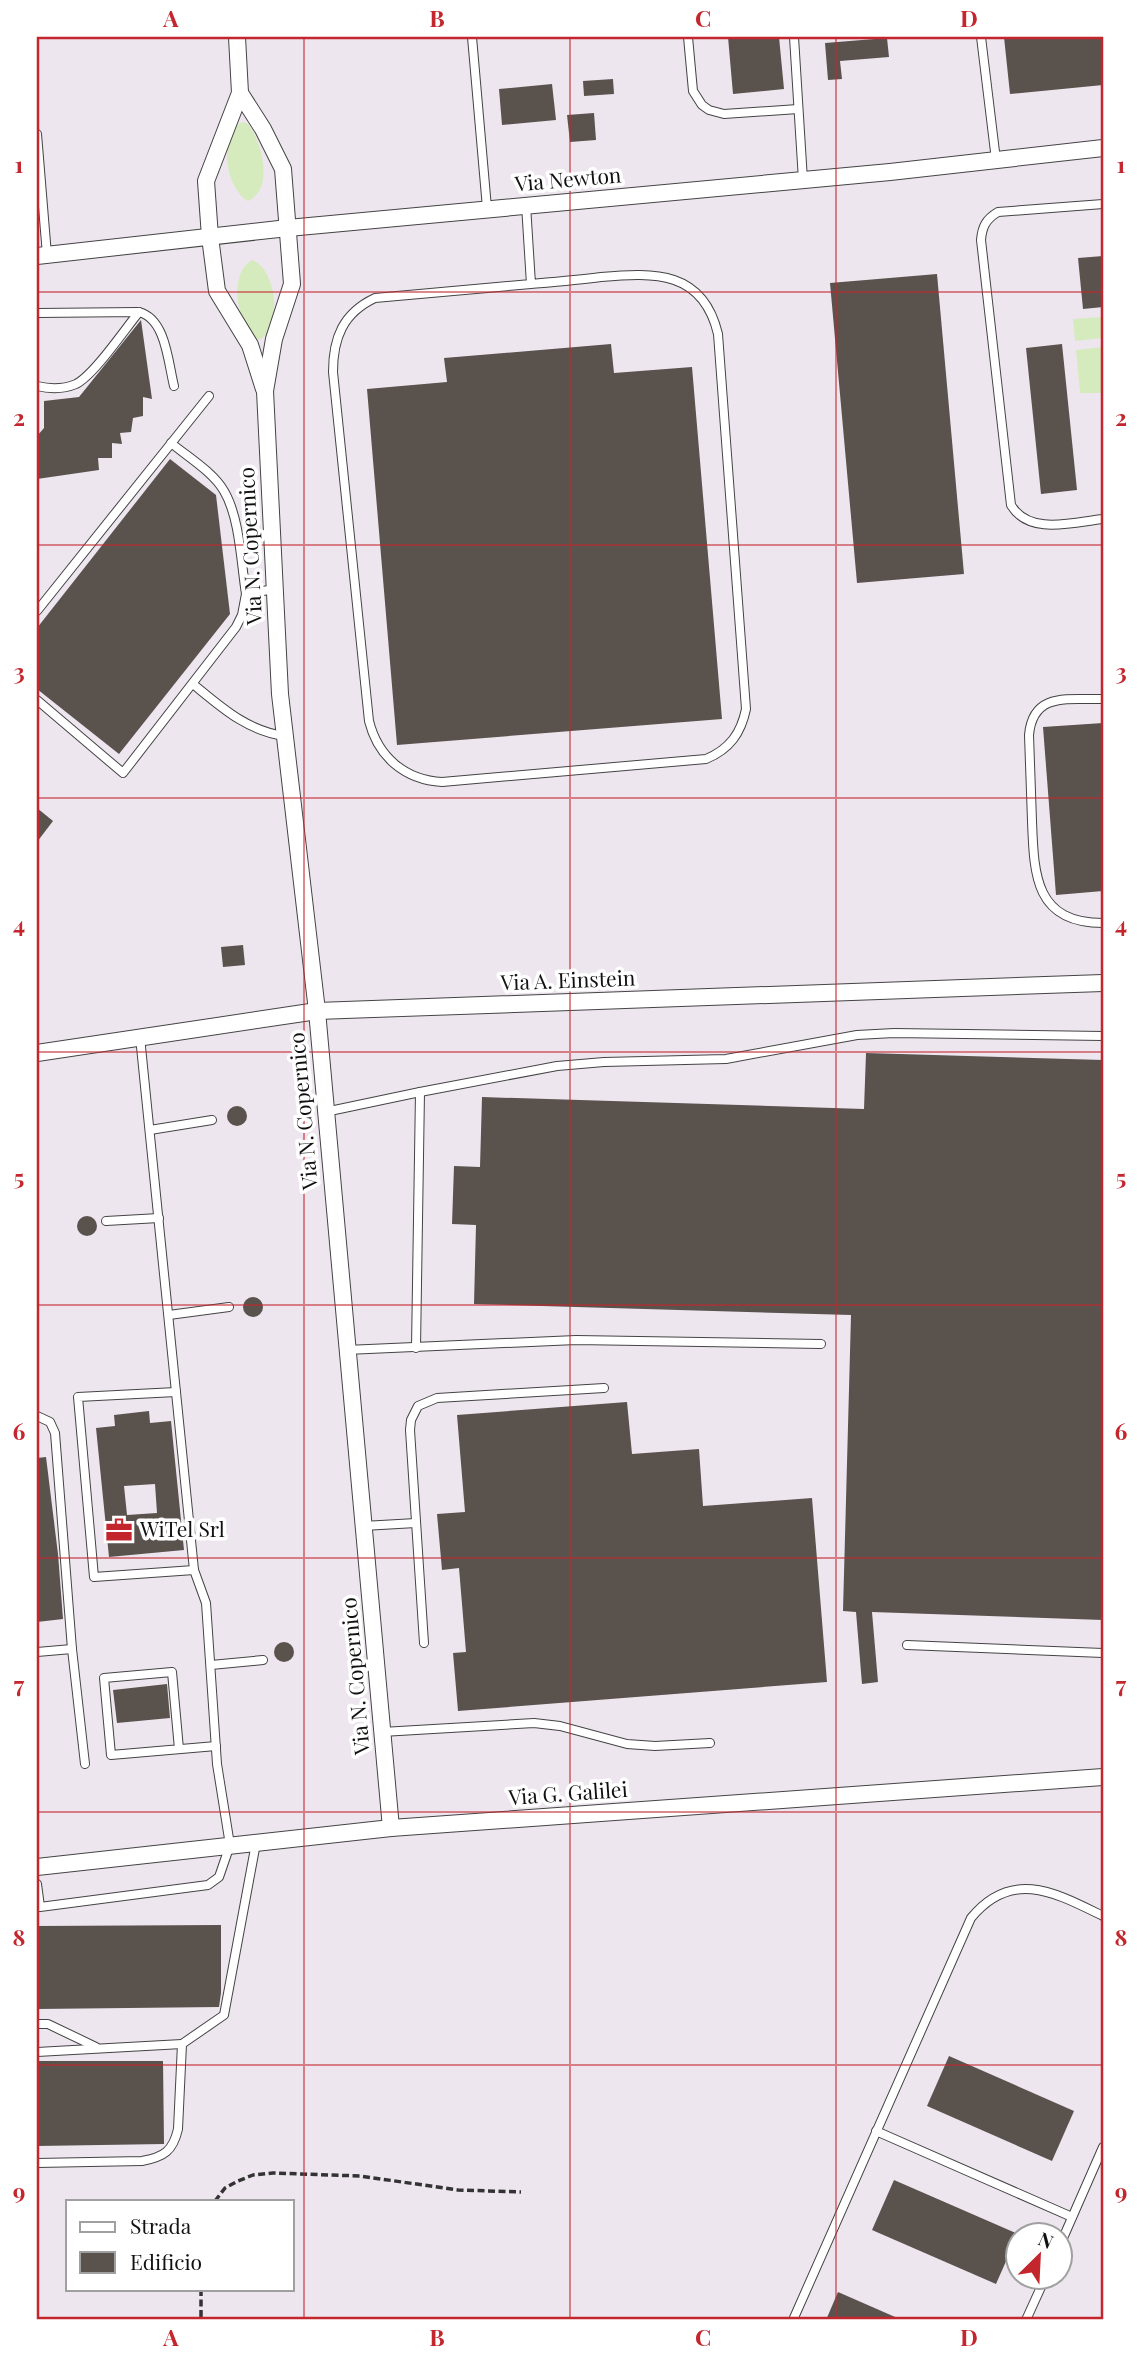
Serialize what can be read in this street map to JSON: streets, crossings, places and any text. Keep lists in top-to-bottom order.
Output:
{
  "streets": {
    "street": [
      "Via Newton",
      "Via N. Copernico",
      "Via A. Einstein",
      "Via G. Galilei"
    ]
  },
  "crossings": [
    ["Via N. Copernico", "Via A. Einstein"],
    ["Via N. Copernico", "Via G. Galilei"]
  ],
  "places": {
    "office": ["WiTel Srl"]
  },
  "legend": ["Strada", "Edificio"],
  "north": "top right",
  "grid": {
    "columns": [
      "A",
      "B",
      "C",
      "D"
    ],
    "rows": [
      "1",
      "2",
      "3",
      "4",
      "5",
      "6",
      "7",
      "8",
      "9"
    ]
  }
}
